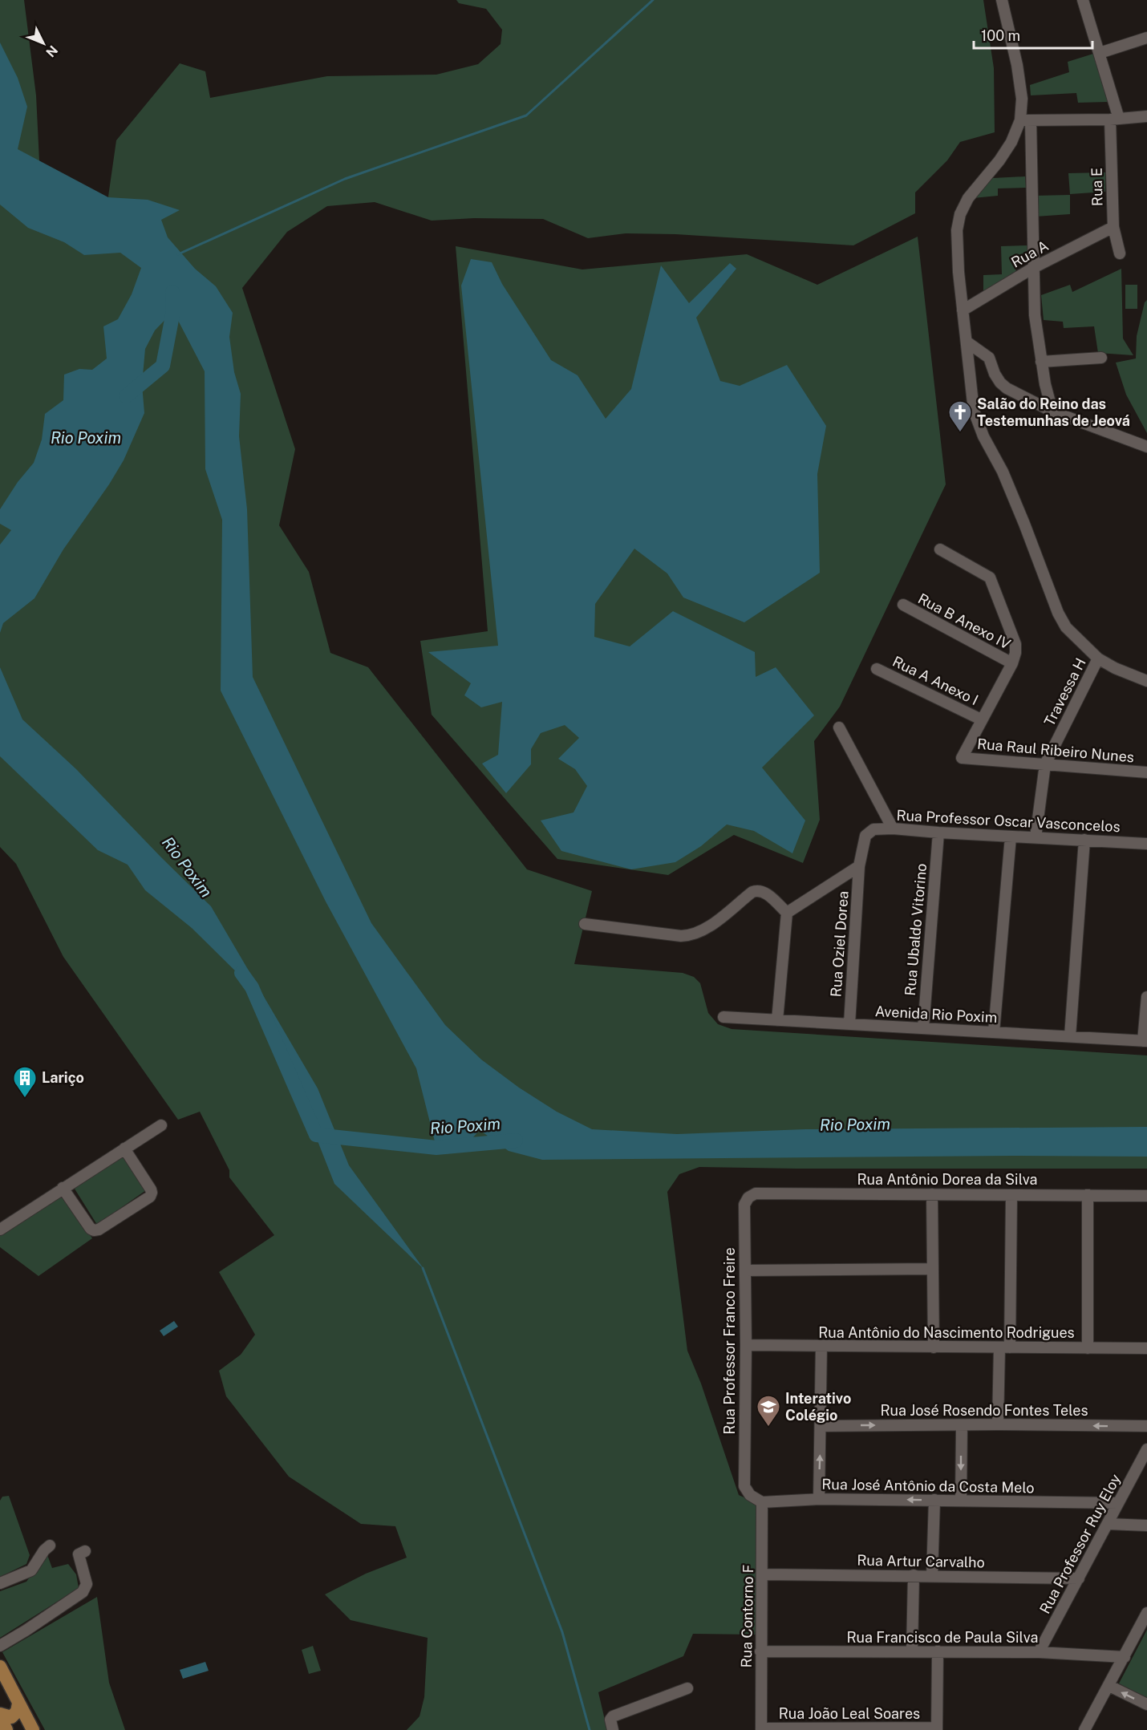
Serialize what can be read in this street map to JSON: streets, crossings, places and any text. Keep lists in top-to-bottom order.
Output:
{
  "streets": {
    "street": [
      "Rua E",
      "Rua A",
      "Rua B Anexo IV",
      "Rua A Anexo I",
      "Travessa H",
      "Rua Raul Ribeiro Nunes",
      "Rua Professor Oscar Vasconcelos",
      "Rua Ubaldo Vitorino",
      "Rua Oziel Dorea",
      "Avenida Rio Poxim",
      "Rua Antônio Dorea da Silva",
      "Rua Antônio do Nascimento Rodrigues",
      "Rua Professor Franco Freire",
      "Rua José Rosendo Fontes Teles",
      "Rua José Antônio da Costa Melo",
      "Rua Professor Ruy Eloy",
      "Rua Artur Carvalho",
      "Rua Contorno F",
      "Rua Francisco de Paula Silva",
      "Rua João Leal Soares"
    ]
  },
  "crossings": [
    ["Rua E", "Rua A"],
    ["Rua A Anexo I", "Rua Raul Ribeiro Nunes"],
    ["Travessa H", "Rua Raul Ribeiro Nunes"],
    ["Travessa H", "Rua Professor Oscar Vasconcelos"],
    ["Rua Professor Oscar Vasconcelos", "Rua Ubaldo Vitorino"],
    ["Rua Professor Oscar Vasconcelos", "Rua Oziel Dorea"],
    ["Rua Ubaldo Vitorino", "Avenida Rio Poxim"],
    ["Rua Oziel Dorea", "Avenida Rio Poxim"],
    ["Rua Antônio Dorea da Silva", "Rua Professor Franco Freire"],
    ["Rua Antônio do Nascimento Rodrigues", "Rua Professor Franco Freire"],
    ["Rua Professor Franco Freire", "Rua José Antônio da Costa Melo"],
    ["Rua Professor Franco Freire", "Rua Contorno F"],
    ["Rua José Antônio da Costa Melo", "Rua Professor Ruy Eloy"],
    ["Rua José Antônio da Costa Melo", "Rua Contorno F"],
    ["Rua Professor Ruy Eloy", "Rua Artur Carvalho"],
    ["Rua Professor Ruy Eloy", "Rua Francisco de Paula Silva"],
    ["Rua Artur Carvalho", "Rua Contorno F"],
    ["Rua Contorno F", "Rua Francisco de Paula Silva"],
    ["Rua Contorno F", "Rua João Leal Soares"]
  ],
  "water": ["Rio Poxim"],
  "places": {
    "church": ["Salão do Reino das Testemunhas de Jeová"],
    "building": ["Lariço"],
    "school or university": ["Interativo Colégio"]
  },
  "scale_bar": "100 m",
  "north": "bottom right"
}
